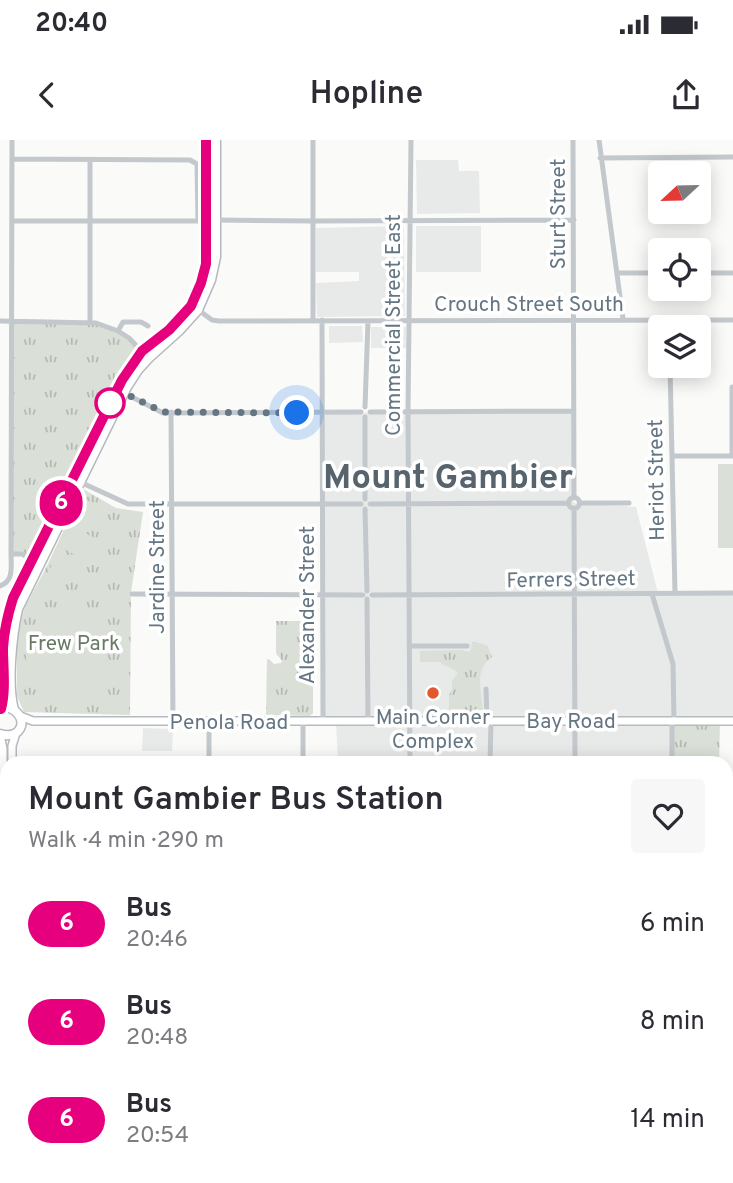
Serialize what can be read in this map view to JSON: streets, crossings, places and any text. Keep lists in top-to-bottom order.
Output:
{
  "streets": {
    "main road": ["Bay Road", "Penola Road"],
    "street": [
      "Sturt Street",
      "Crouch Street South",
      "Commercial Street East",
      "Heriot Street",
      "Jardine Street",
      "Ferrers Street",
      "Alexander Street"
    ]
  },
  "crossings": [
    ["Sturt Street", "Crouch Street South"],
    ["Crouch Street South", "Commercial Street East"],
    ["Crouch Street South", "Alexander Street"],
    ["Commercial Street East", "Ferrers Street"],
    ["Commercial Street East", "Bay Road"],
    ["Commercial Street East", "Penola Road"],
    ["Heriot Street", "Ferrers Street"],
    ["Jardine Street", "Ferrers Street"],
    ["Jardine Street", "Penola Road"],
    ["Ferrers Street", "Alexander Street"],
    ["Alexander Street", "Penola Road"],
    ["Bay Road", "Penola Road"]
  ],
  "districts": ["Mount Gambier"],
  "parks": ["Frew Park"],
  "places": ["Main Corner Complex"],
  "lines": ["bus line 6"],
  "north": "left",
  "page": {
    "status": "20:40",
    "header": "Hopline",
    "on_map": "6",
    "heading": ["Mount Gambier Bus Station", "Walk · 4 min · 290 m"],
    "list": [
      {
        "mark": "6",
        "name": "Bus",
        "note": "20:46",
        "value": "6 min"
      },
      {
        "mark": "6",
        "name": "Bus",
        "note": "20:48",
        "value": "8 min"
      },
      {
        "mark": "6",
        "name": "Bus",
        "note": "20:54",
        "value": "14 min"
      }
    ]
  }
}
